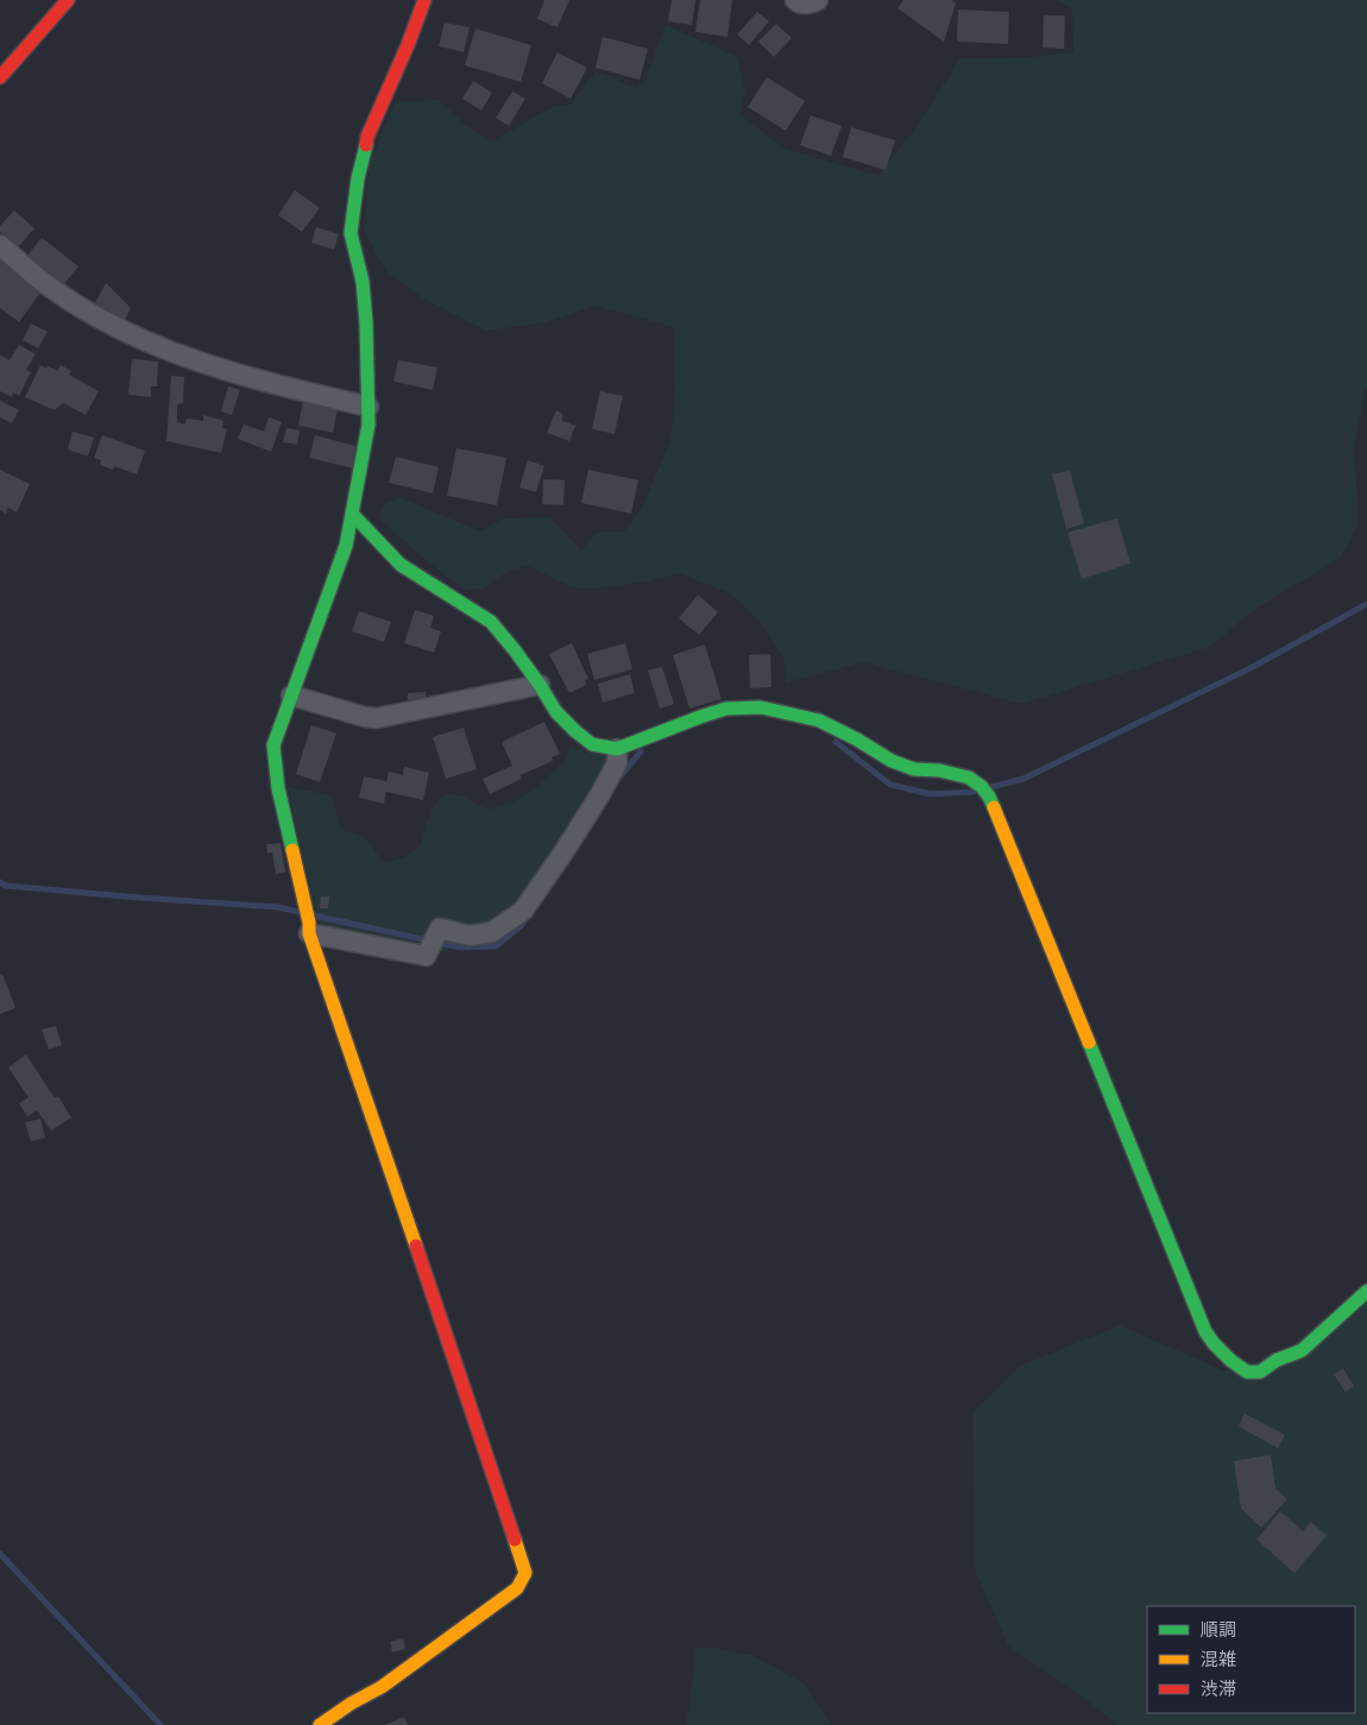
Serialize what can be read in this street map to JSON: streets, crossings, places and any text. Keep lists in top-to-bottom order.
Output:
{
  "legend": ["順調", "混雑", "渋滞"]
}
